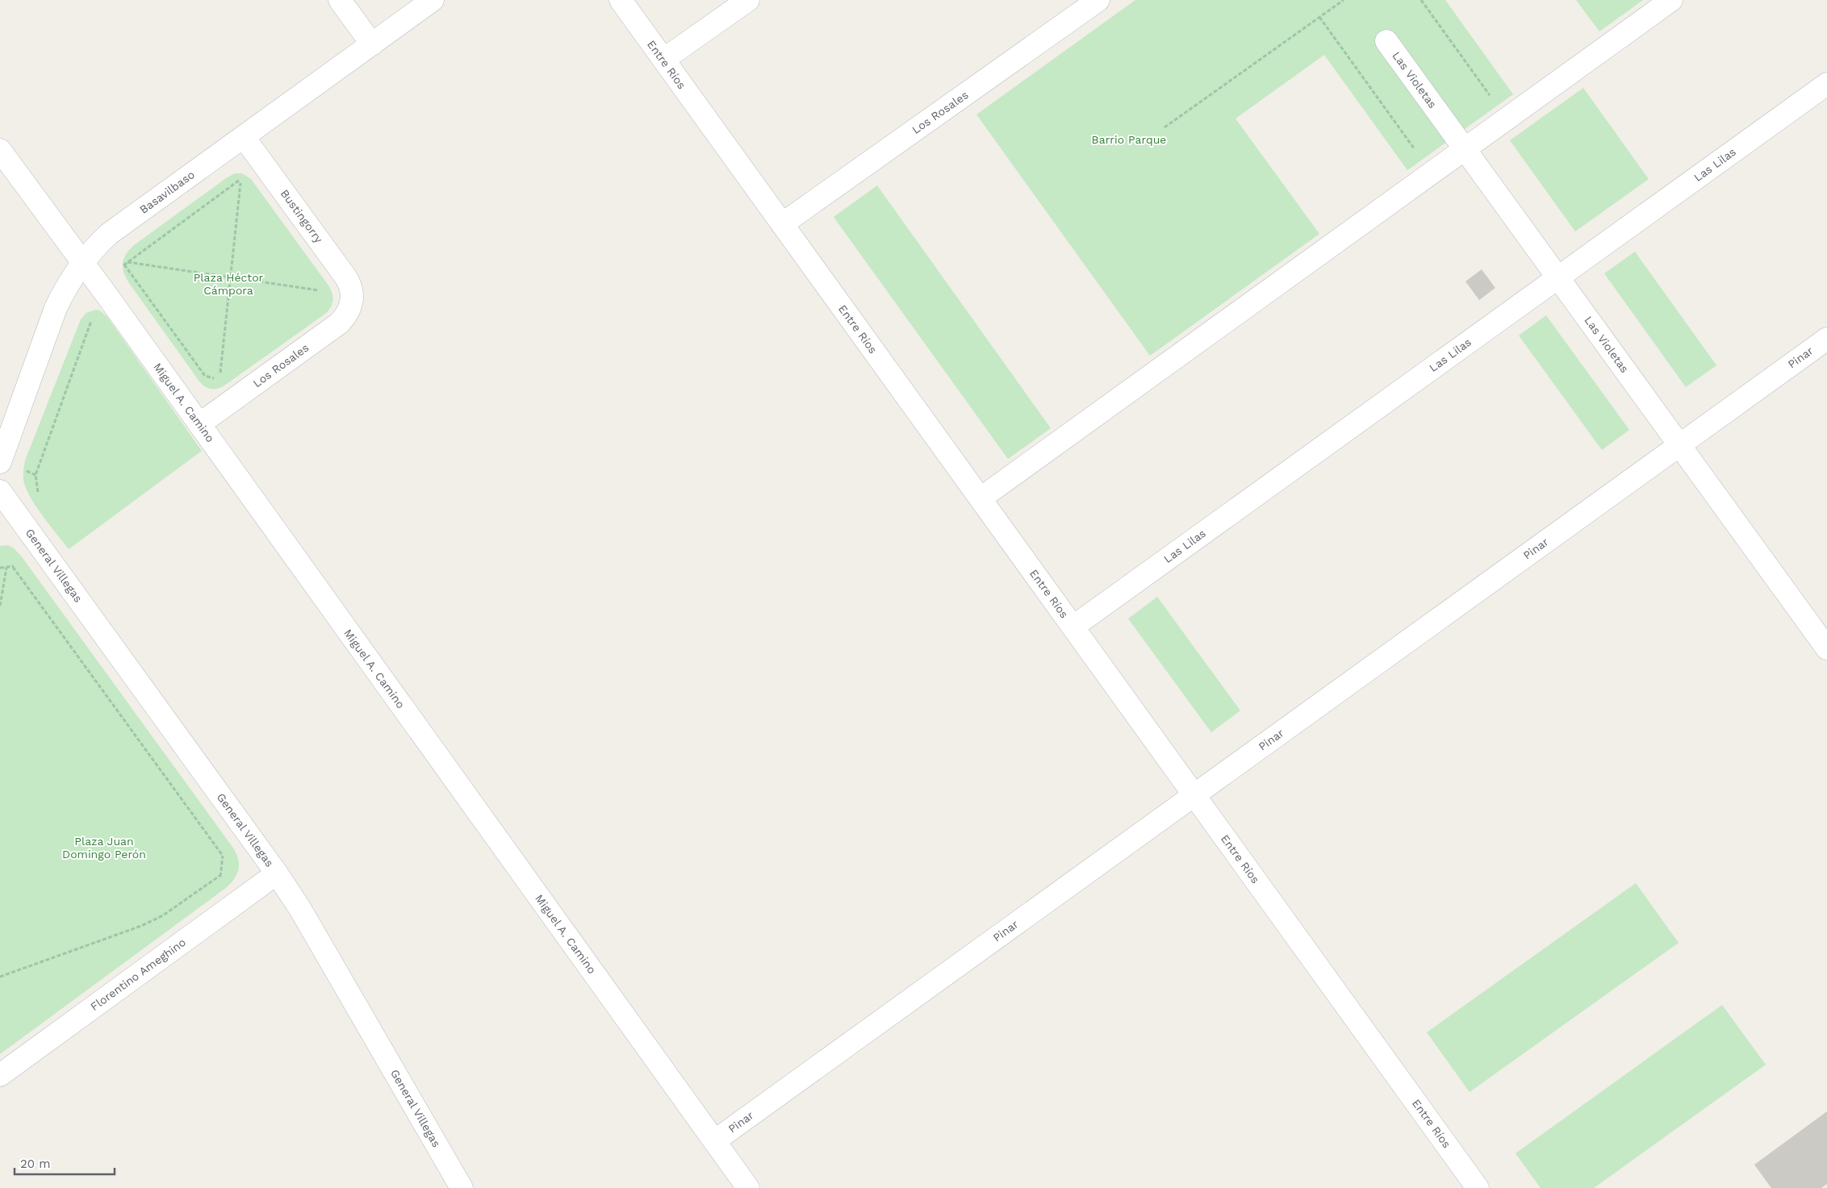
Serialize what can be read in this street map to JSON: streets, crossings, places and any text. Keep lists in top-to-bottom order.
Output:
{
  "streets": {
    "street": [
      "Entre Ríos",
      "Las Violetas",
      "Los Rosales",
      "Las Lilas",
      "Basavilbaso",
      "Bustingorry",
      "Pinar",
      "Miguel A. Camino",
      "General Villegas",
      "Florentino Ameghino"
    ]
  },
  "crossings": [
    ["Entre Ríos", "Los Rosales"],
    ["Entre Ríos", "Las Lilas"],
    ["Entre Ríos", "Pinar"],
    ["Las Violetas", "Las Lilas"],
    ["Las Violetas", "Pinar"],
    ["Los Rosales", "Bustingorry"],
    ["Los Rosales", "Miguel A. Camino"],
    ["Basavilbaso", "Bustingorry"],
    ["Basavilbaso", "Miguel A. Camino"],
    ["Pinar", "Miguel A. Camino"],
    ["General Villegas", "Florentino Ameghino"]
  ],
  "parks": ["Barrio Parque", "Plaza Héctor Cámpora", "Plaza Juan Domingo Perón"],
  "scale_bar": "20 m"
}
